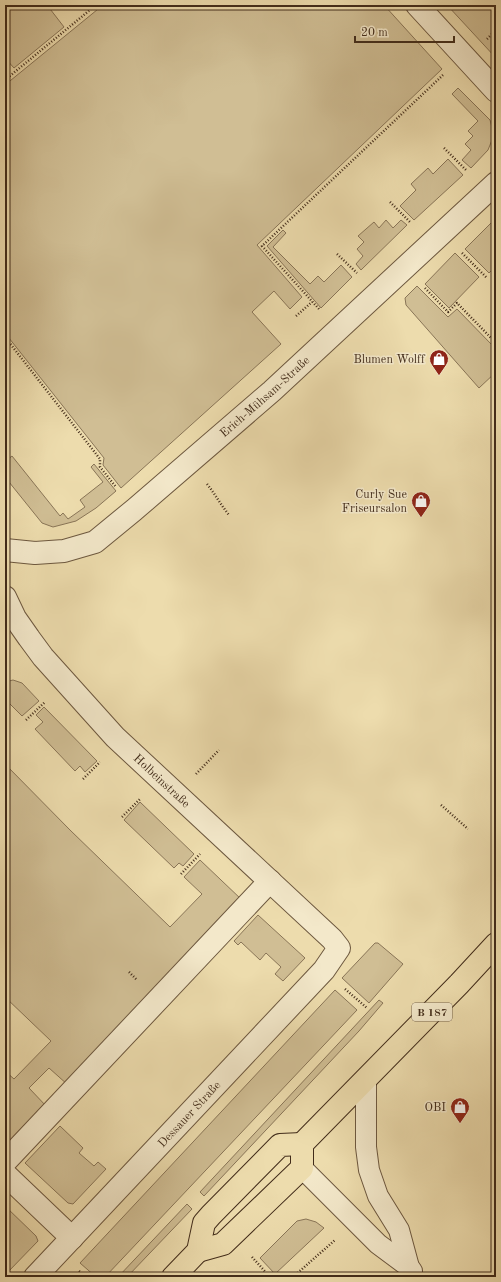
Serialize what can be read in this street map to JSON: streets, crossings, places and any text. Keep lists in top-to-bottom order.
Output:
{
  "streets": {
    "main road": ["B 187"],
    "street": ["Erich-Mühsam-Straße", "Holbeinstraße", "Dessauer Straße"]
  },
  "crossings": [
    ["Holbeinstraße", "Dessauer Straße"]
  ],
  "places": {
    "shop": ["Blumen Wolff", "Curly Sue Friseursalon", "OBI"]
  },
  "scale_bar": "20 m"
}
